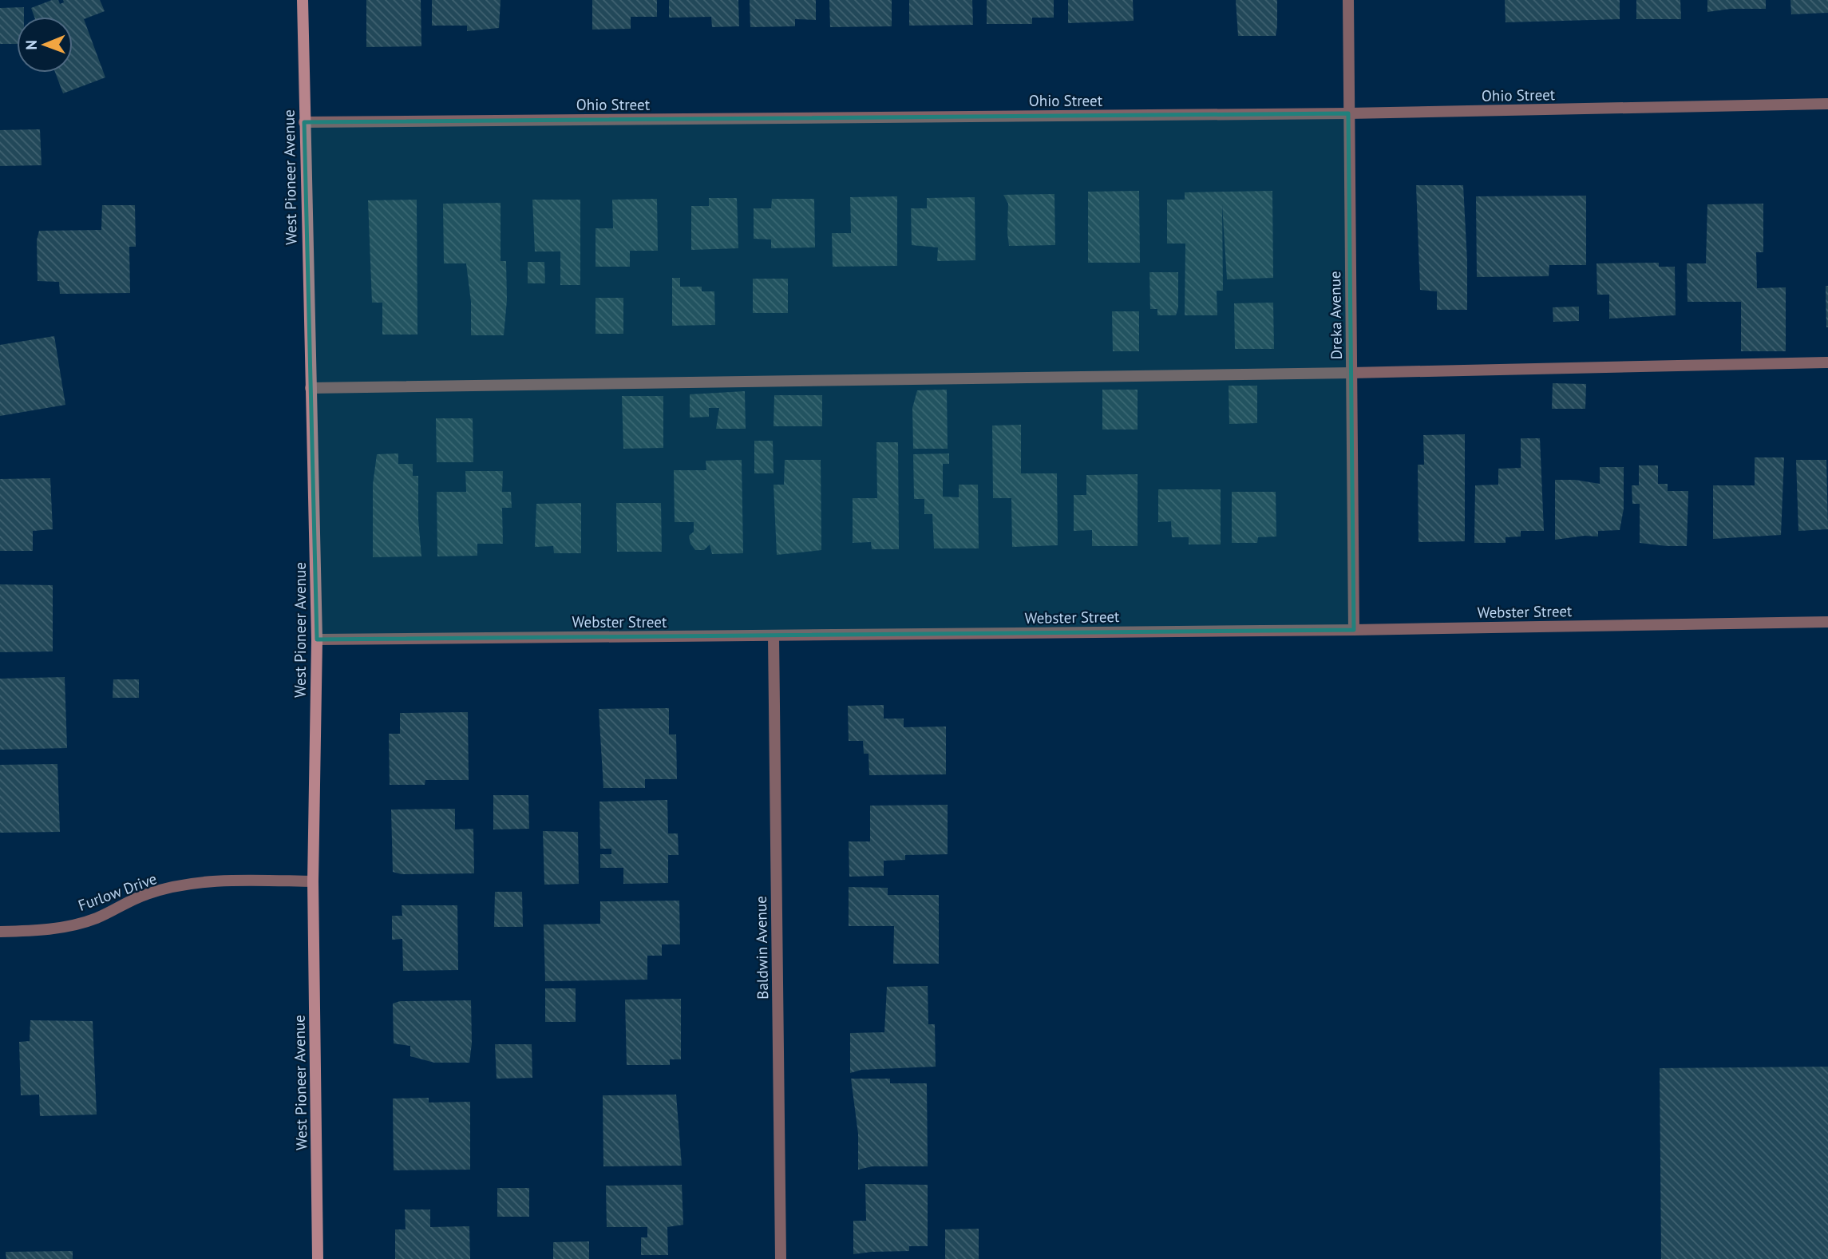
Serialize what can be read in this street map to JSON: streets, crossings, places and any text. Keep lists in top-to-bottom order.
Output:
{
  "streets": {
    "street": [
      "Ohio Street",
      "West Pioneer Avenue",
      "Dreka Avenue",
      "Webster Street",
      "Furlow Drive",
      "Baldwin Avenue"
    ]
  },
  "crossings": [
    ["Ohio Street", "West Pioneer Avenue"],
    ["Ohio Street", "Dreka Avenue"],
    ["West Pioneer Avenue", "Webster Street"],
    ["West Pioneer Avenue", "Furlow Drive"],
    ["Dreka Avenue", "Webster Street"],
    ["Webster Street", "Baldwin Avenue"]
  ],
  "north": "left"
}
